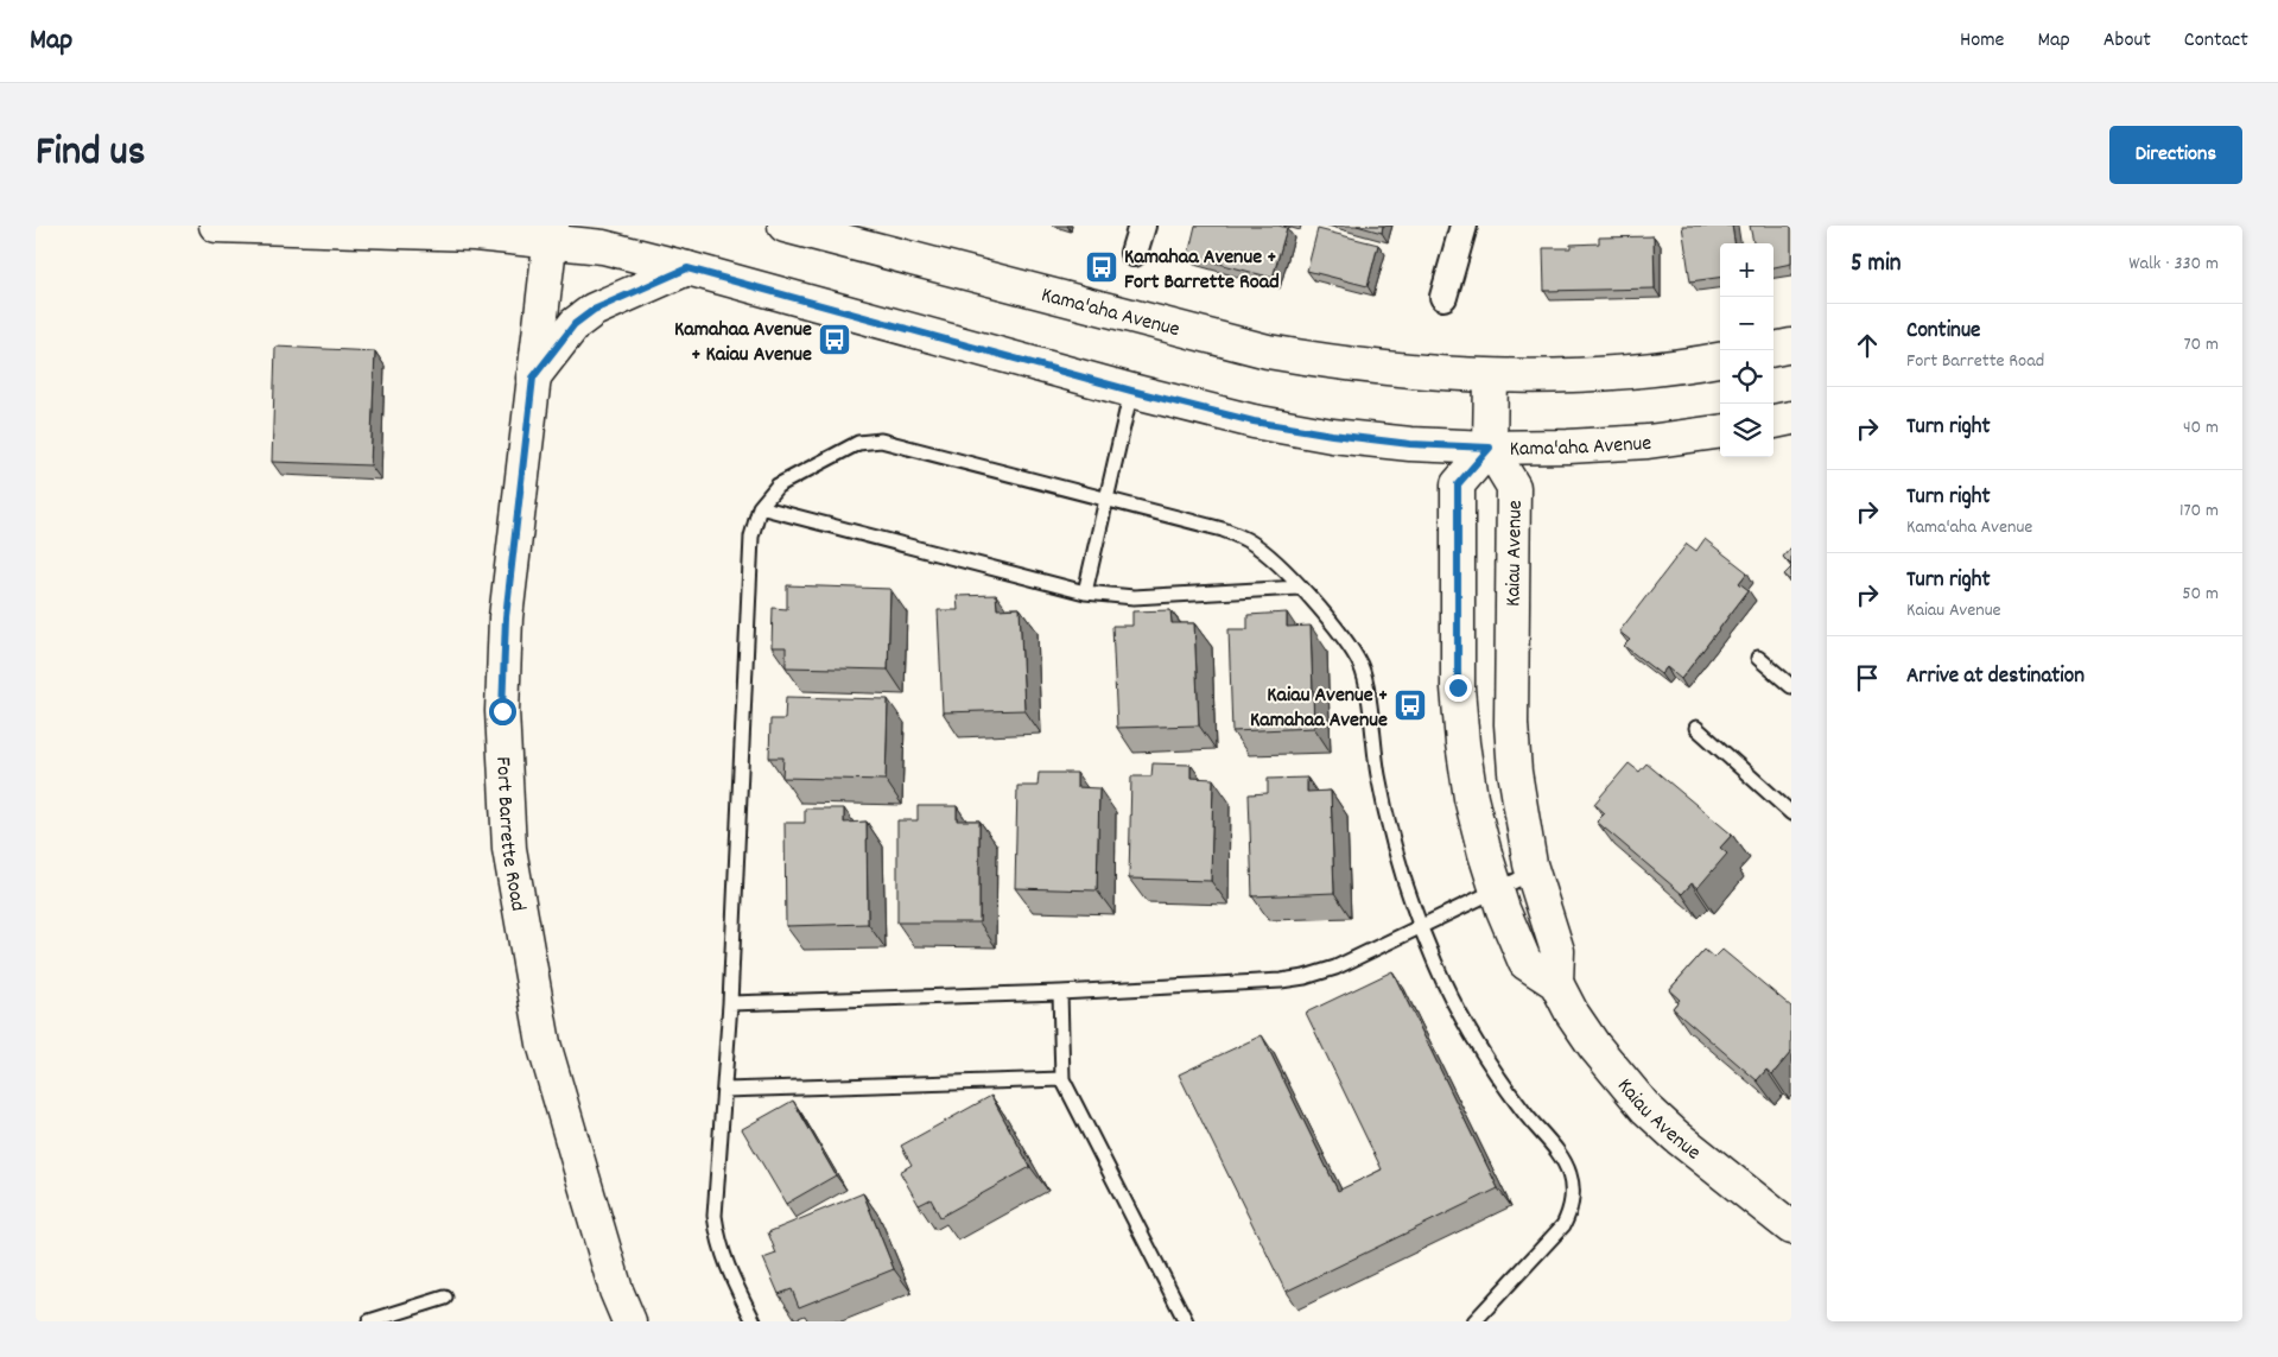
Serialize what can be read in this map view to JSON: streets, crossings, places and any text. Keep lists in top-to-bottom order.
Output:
{
  "streets": {
    "street": ["Kama'aha Avenue", "Kaiau Avenue", "Fort Barrette Road"]
  },
  "crossings": [
    ["Kama'aha Avenue", "Kaiau Avenue"],
    ["Kama'aha Avenue", "Fort Barrette Road"]
  ],
  "places": {
    "bus stop": ["Kamahaa Avenue + Fort Barrette Road", "Kamahaa Avenue + Kaiau Avenue", "Kaiau Avenue + Kamahaa Avenue"]
  },
  "page": {
    "header": "Map",
    "nav": [
      "Home",
      "Map",
      "About",
      "Contact"
    ],
    "title": "Find us",
    "buttons": "Directions",
    "heading": ["5 min", "Walk · 330 m"],
    "map_buttons": ["+", "−"],
    "list": [
      ["Continue", "Fort Barrette Road", "70 m"],
      ["Turn right", "40 m"],
      ["Turn right", "Kama'aha Avenue", "170 m"],
      ["Turn right", "Kaiau Avenue", "50 m"],
      "Arrive at destination"
    ]
  }
}
